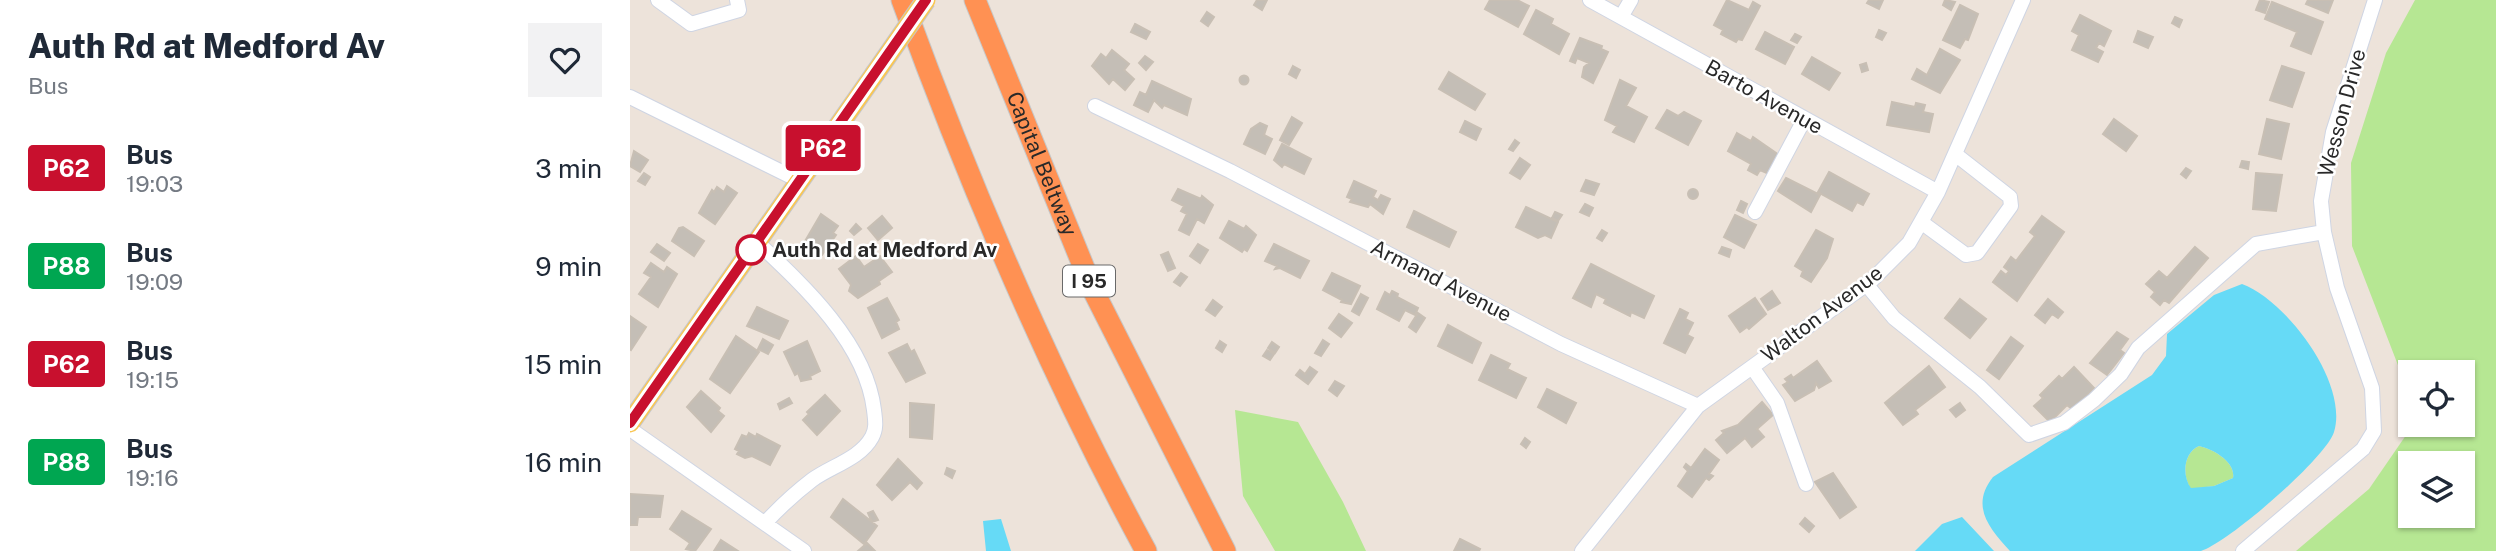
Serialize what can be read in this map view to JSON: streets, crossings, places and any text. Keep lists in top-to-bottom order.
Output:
{
  "streets": {
    "highway": ["Capital Beltway", "I 95"],
    "street": [
      "Barto Avenue",
      "Wesson Drive",
      "Armand Avenue",
      "Walton Avenue"
    ]
  },
  "crossings": [
    ["Barto Avenue", "Walton Avenue"],
    ["Armand Avenue", "Walton Avenue"]
  ],
  "places": ["Auth Rd at Medford Av"],
  "lines": ["bus line P62"],
  "page": {
    "heading": ["Auth Rd at Medford Av", "Bus"],
    "on_map": "P62",
    "list": [
      {
        "mark": "P62",
        "name": "Bus",
        "note": "19:03",
        "value": "3 min"
      },
      {
        "mark": "P88",
        "name": "Bus",
        "note": "19:09",
        "value": "9 min"
      },
      {
        "mark": "P62",
        "name": "Bus",
        "note": "19:15",
        "value": "15 min"
      },
      {
        "mark": "P88",
        "name": "Bus",
        "note": "19:16",
        "value": "16 min"
      }
    ]
  }
}
